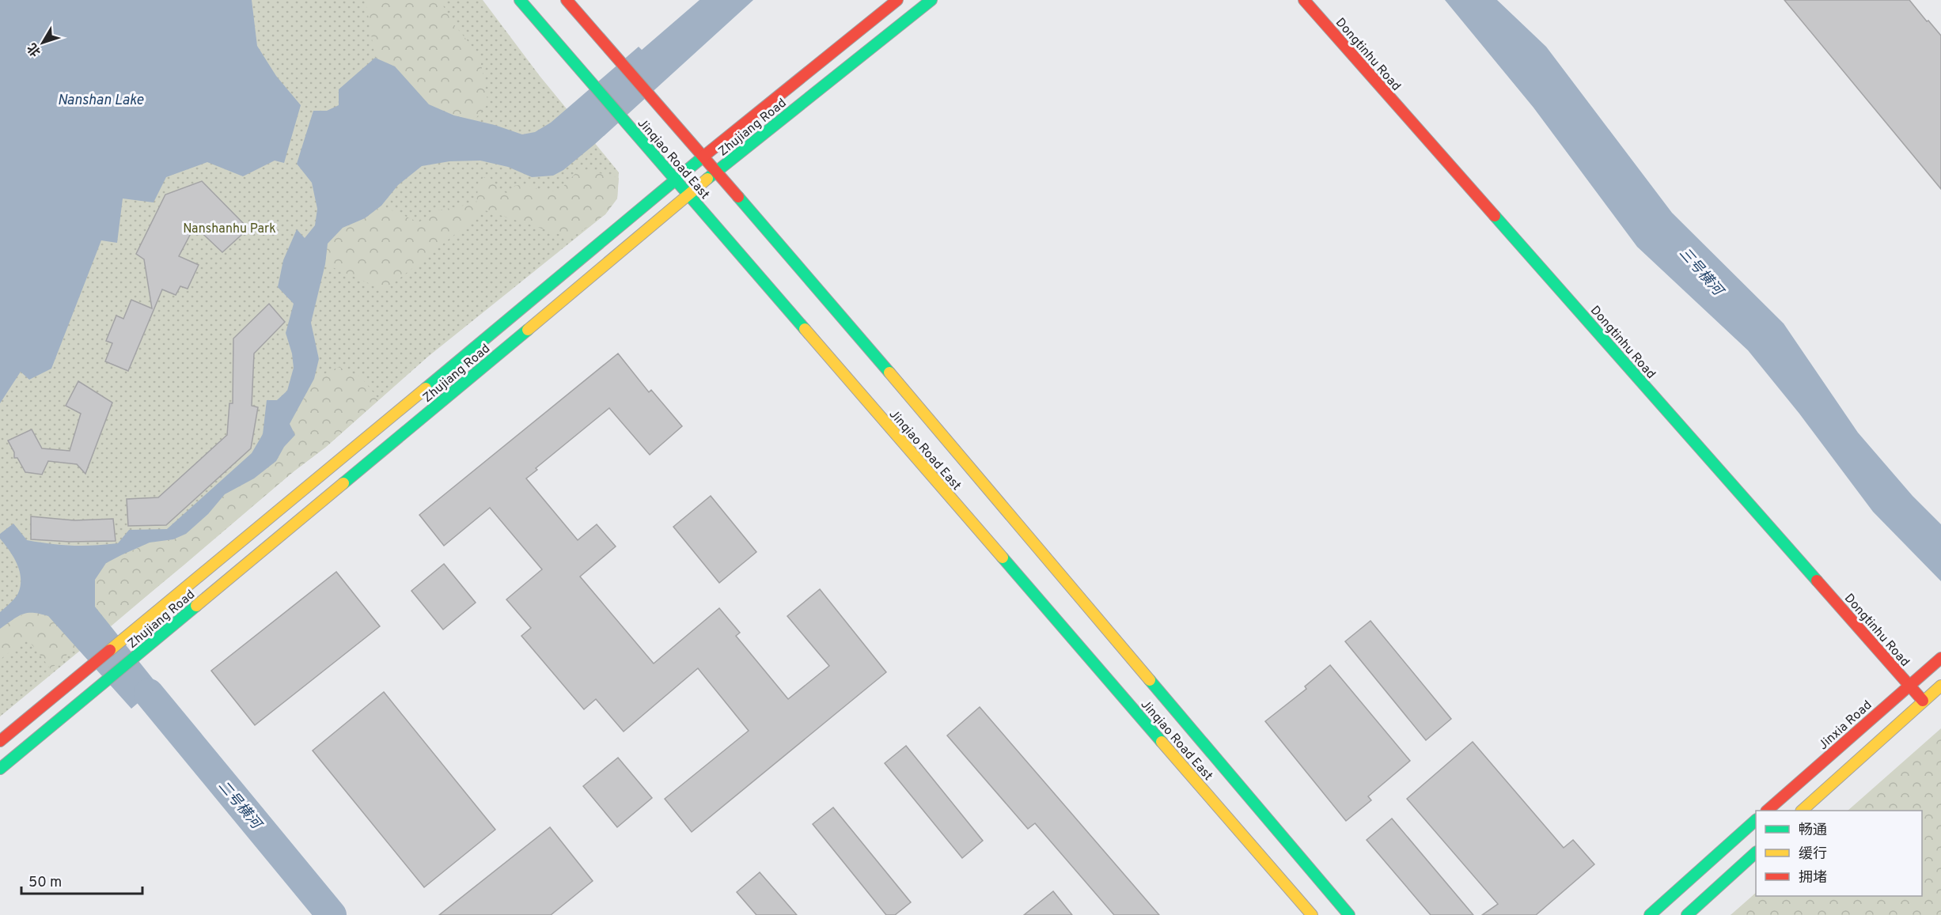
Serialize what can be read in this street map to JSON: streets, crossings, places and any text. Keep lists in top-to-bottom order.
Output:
{
  "streets": {
    "street": [
      "Dongtinhu Road",
      "Zhujiang Road",
      "Jinqiao Road East",
      "Jinxia Road"
    ]
  },
  "crossings": [
    ["Dongtinhu Road", "Jinxia Road"],
    ["Zhujiang Road", "Jinqiao Road East"]
  ],
  "water": ["Nanshan Lake", "三号横河", "二号横河"],
  "parks": ["Nanshanhu Park"],
  "legend": ["畅通", "缓行", "拥堵"],
  "scale_bar": "50 m",
  "north": "bottom left"
}
